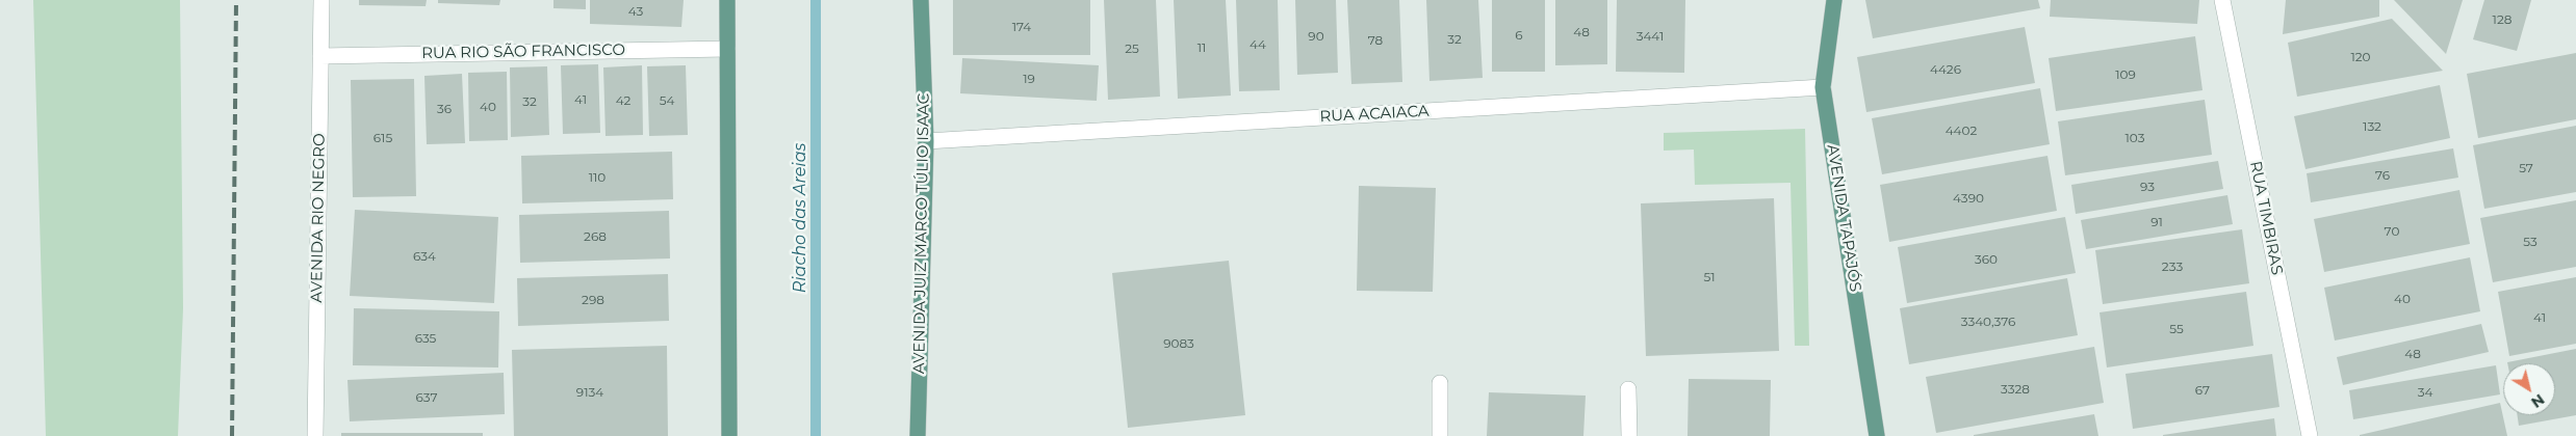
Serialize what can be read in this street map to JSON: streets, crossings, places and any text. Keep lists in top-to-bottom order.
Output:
{
  "streets": {
    "main road": ["AVENIDA TAPAJÓS", "AVENIDA JUIZ MARCO TÚLIO ISAAC"],
    "street": [
      "RUA RIO SÃO FRANCISCO",
      "RUA ACAIACA",
      "AVENIDA RIO NEGRO",
      "RUA TIMBIRAS"
    ]
  },
  "crossings": [
    ["RUA RIO SÃO FRANCISCO", "AVENIDA RIO NEGRO"],
    ["RUA ACAIACA", "AVENIDA TAPAJÓS"],
    ["RUA ACAIACA", "AVENIDA JUIZ MARCO TÚLIO ISAAC"]
  ],
  "water": ["Riacho das Areias"],
  "house_numbers": [
    "43",
    "128",
    "174",
    "48",
    "6",
    "90",
    "3441",
    "32",
    "78",
    "44",
    "11",
    "25",
    "120",
    "4426",
    "109",
    "19",
    "41",
    "42",
    "54",
    "32",
    "40",
    "36",
    "132",
    "4402",
    "615",
    "103",
    "57",
    "76",
    "110",
    "93",
    "4390",
    "91",
    "70",
    "268",
    "53",
    "634",
    "360",
    "233",
    "51",
    "40",
    "298",
    "41",
    "3340,376",
    "55",
    "635",
    "9083",
    "48",
    "3328",
    "67",
    "9134",
    "34",
    "637"
  ],
  "north": "bottom right"
}
